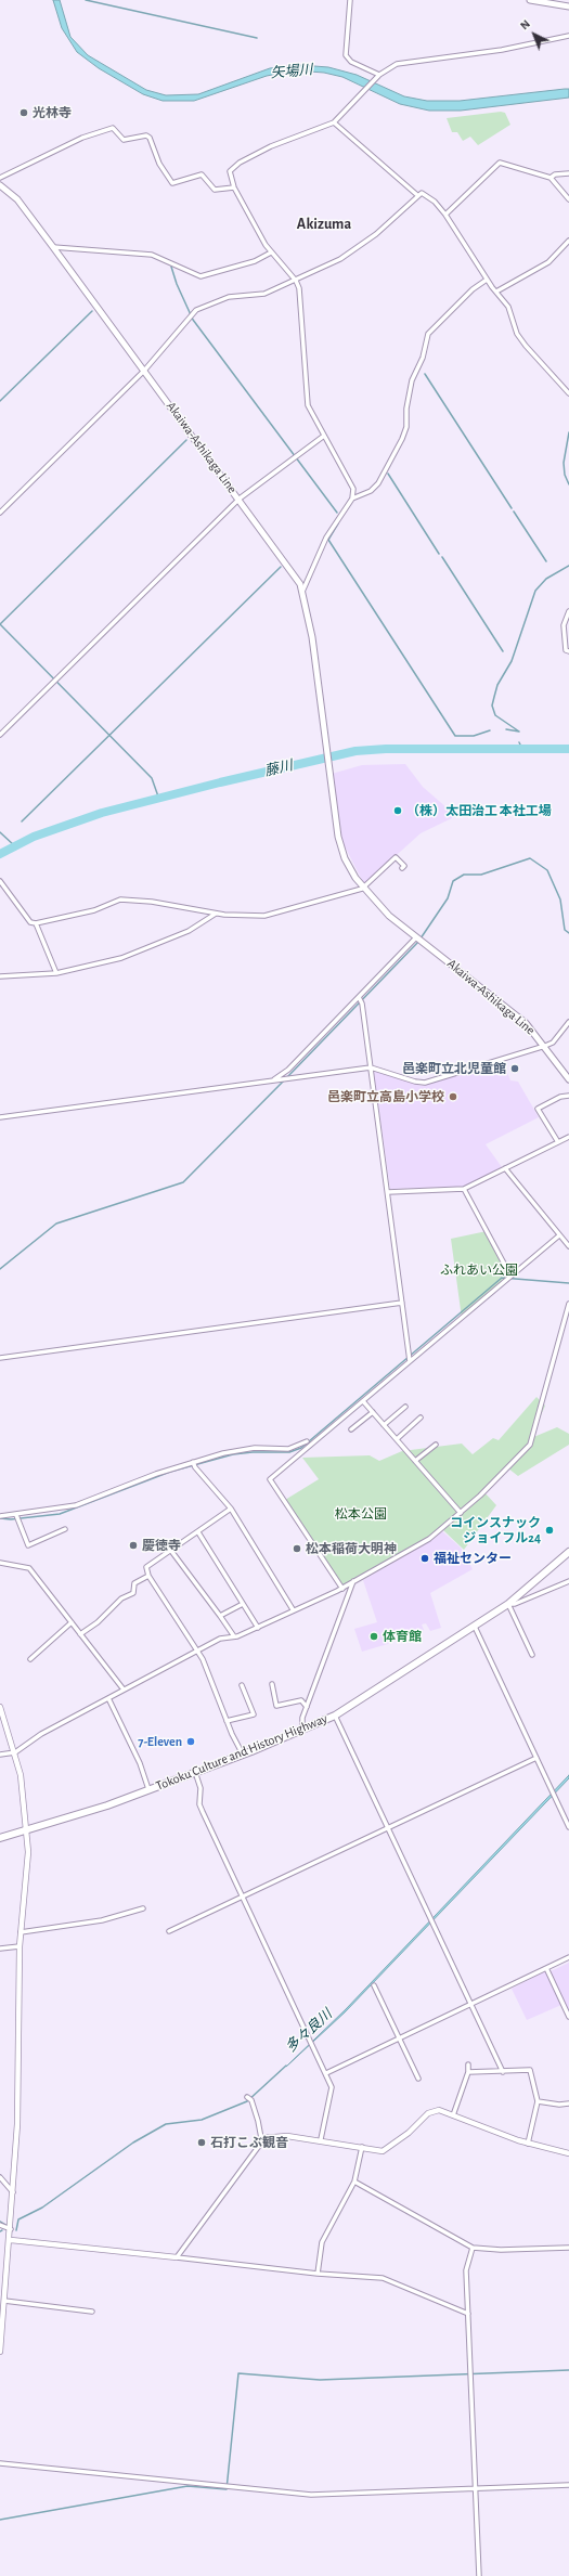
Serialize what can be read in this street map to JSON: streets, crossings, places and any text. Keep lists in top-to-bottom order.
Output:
{
  "streets": {
    "highway": ["Tokoku Culture and History Highway"],
    "main road": ["Akaiwa-Ashikaga Line"]
  },
  "districts": ["Akizuma"],
  "water": ["矢場川", "藤川", "多々良川"],
  "parks": ["ふれあい公園", "松本公園"],
  "places": [
    "光林寺",
    "（株）太田治工 本社工場",
    "邑楽町立北児童館",
    "邑楽町立高島小学校",
    "コインスナック ジョイフル24",
    "慶徳寺",
    "松本稲荷大明神",
    "福祉センター",
    "体育館",
    "7-Eleven",
    "石打こぶ観音"
  ],
  "north": "top left"
}
